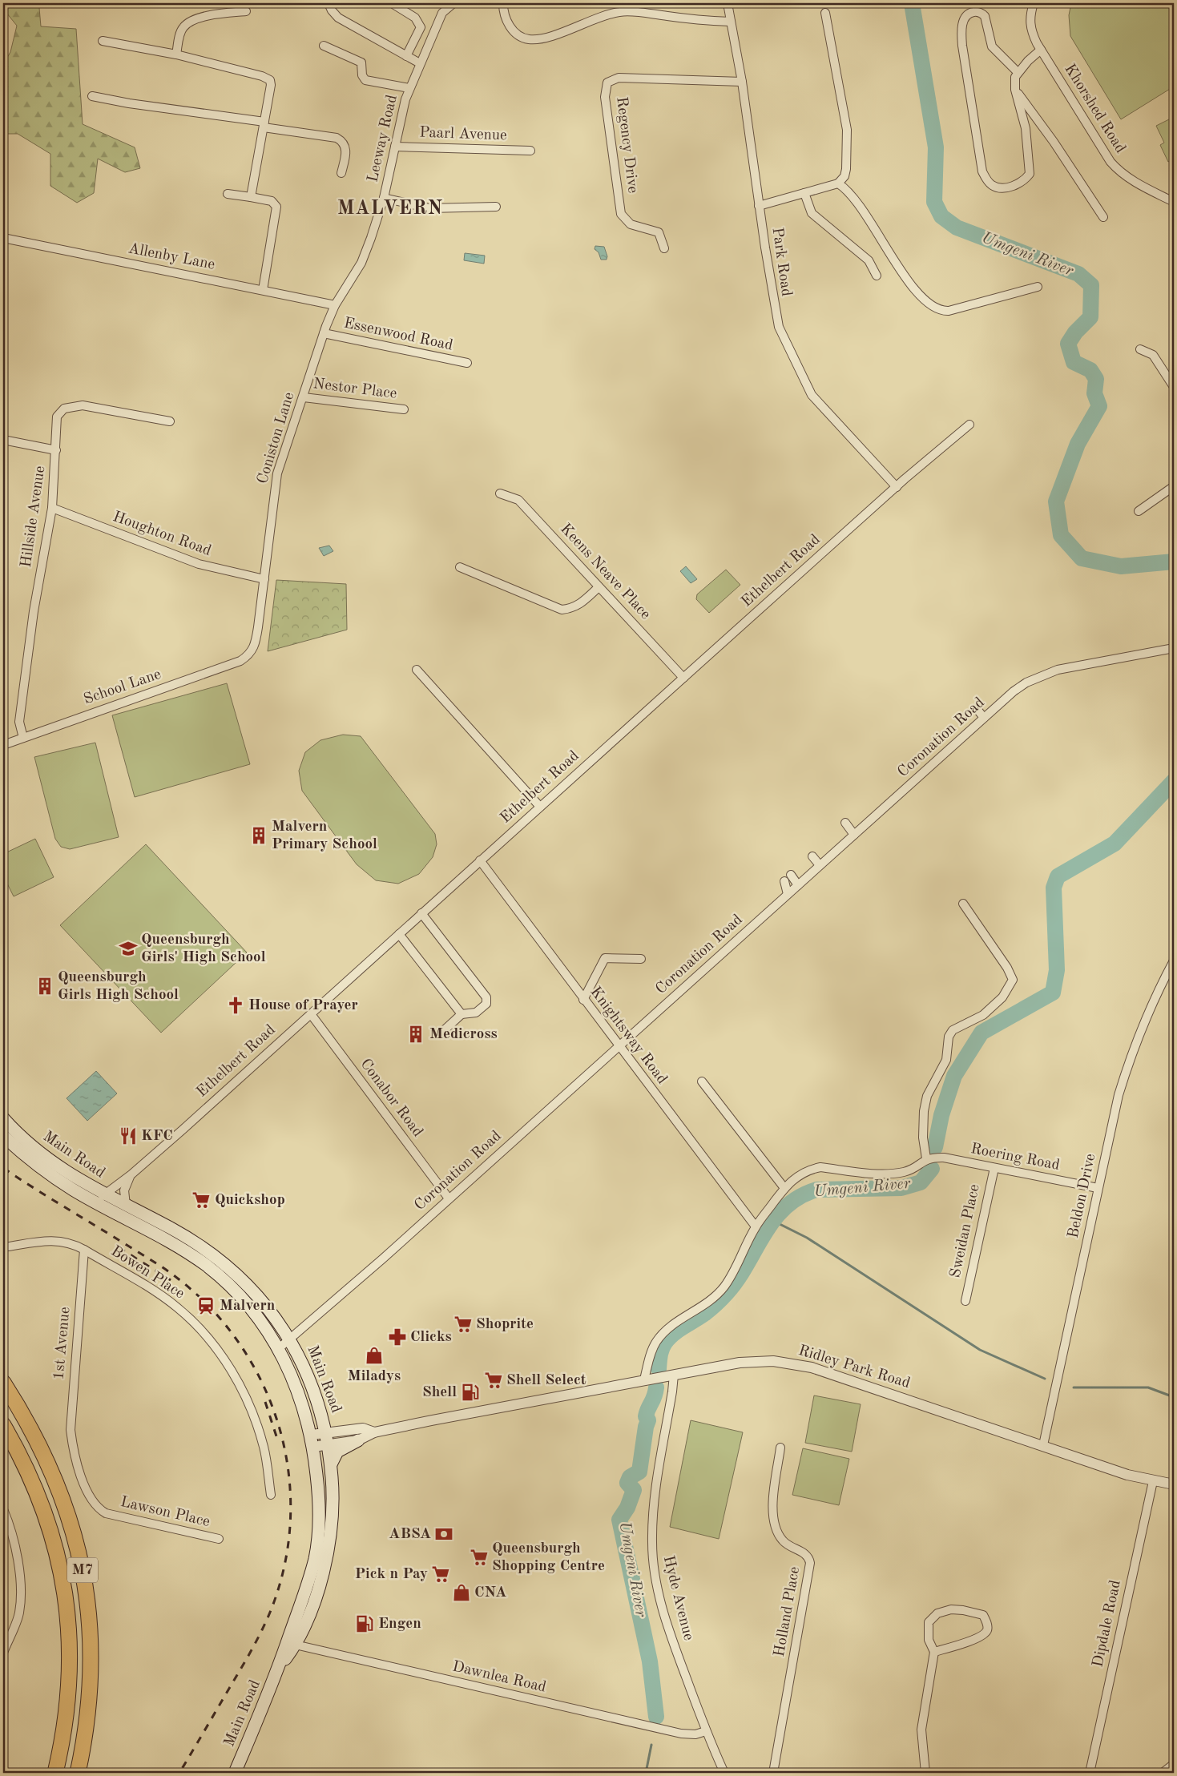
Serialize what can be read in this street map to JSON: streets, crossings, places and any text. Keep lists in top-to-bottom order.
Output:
{
  "streets": {
    "highway": ["M7"],
    "main road": ["Main Road"],
    "street": [
      "Khorshed Road",
      "Paarl Avenue",
      "Leeway Road",
      "Regency Drive",
      "Allenby Lane",
      "Park Road",
      "Essenwood Road",
      "Nestor Place",
      "Coniston Lane",
      "Hillside Avenue",
      "Houghton Road",
      "Ethelbert Road",
      "Keens Neave Place",
      "School Lane",
      "Coronation Road",
      "Knightsway Road",
      "Conabor Road",
      "Roering Road",
      "Beldon Drive",
      "Sweidan Place",
      "Bowen Place",
      "1st Avenue",
      "Ridley Park Road",
      "Lawson Place",
      "Hyde Avenue",
      "Holland Place",
      "Dipdale Road",
      "Dawnlea Road"
    ]
  },
  "crossings": [
    ["Paarl Avenue", "Leeway Road"],
    ["Leeway Road", "Allenby Lane"],
    ["Leeway Road", "Coniston Lane"],
    ["Regency Drive", "Park Road"],
    ["Allenby Lane", "Coniston Lane"],
    ["Park Road", "Ethelbert Road"],
    ["Essenwood Road", "Coniston Lane"],
    ["Nestor Place", "Coniston Lane"],
    ["Coniston Lane", "Houghton Road"],
    ["Coniston Lane", "School Lane"],
    ["Hillside Avenue", "Houghton Road"],
    ["Hillside Avenue", "School Lane"],
    ["Ethelbert Road", "Keens Neave Place"],
    ["Ethelbert Road", "Knightsway Road"],
    ["Ethelbert Road", "Conabor Road"],
    ["Ethelbert Road", "Main Road"],
    ["Coronation Road", "Knightsway Road"],
    ["Coronation Road", "Conabor Road"],
    ["Coronation Road", "Main Road"],
    ["Main Road", "Ridley Park Road"],
    ["Main Road", "Dawnlea Road"],
    ["Roering Road", "Beldon Drive"],
    ["Roering Road", "Sweidan Place"],
    ["Beldon Drive", "Ridley Park Road"],
    ["Bowen Place", "1st Avenue"],
    ["1st Avenue", "Lawson Place"],
    ["Ridley Park Road", "Hyde Avenue"],
    ["Ridley Park Road", "Dipdale Road"],
    ["Hyde Avenue", "Dawnlea Road"]
  ],
  "districts": ["MALVERN"],
  "water": ["Umgeni River"],
  "places": {
    "building": ["Malvern Primary School", "Queensburgh Girls High School", "Medicross"],
    "school or university": ["Queensburgh Girls' High School"],
    "church": ["House of Prayer"],
    "restaurant": ["KFC"],
    "supermarket": [
      "Quickshop",
      "Shoprite",
      "Shell Select",
      "Queensburgh Shopping Centre",
      "Pick n Pay"
    ],
    "station": ["Malvern"],
    "pharmacy": ["Clicks"],
    "shop": ["Miladys", "CNA"],
    "fuel station": ["Shell", "Engen"],
    "bank": ["ABSA"]
  }
}
